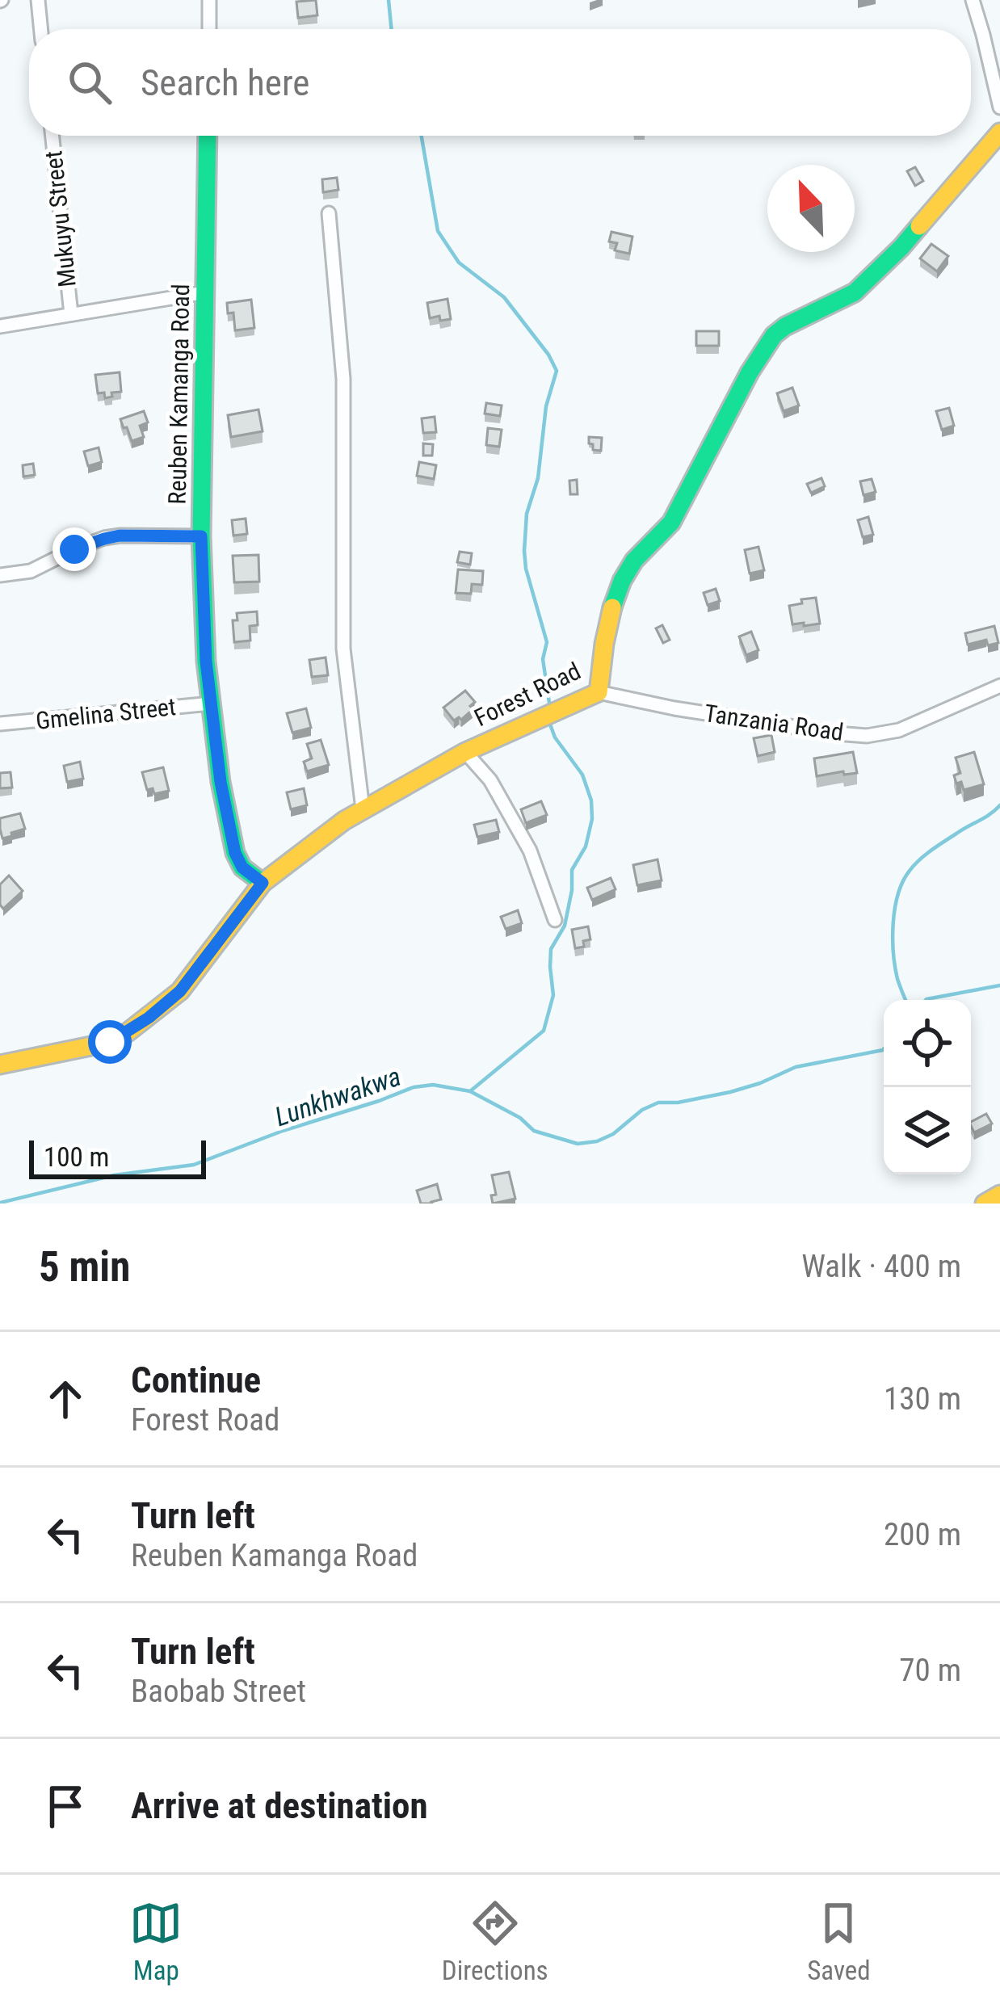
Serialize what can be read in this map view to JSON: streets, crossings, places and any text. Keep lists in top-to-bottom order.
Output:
{
  "streets": {
    "street": [
      "Mukuyu Street",
      "Reuben Kamanga Road",
      "Forest Road",
      "Gmelina Street",
      "Tanzania Road"
    ]
  },
  "crossings": [
    ["Reuben Kamanga Road", "Forest Road"],
    ["Reuben Kamanga Road", "Gmelina Street"],
    ["Forest Road", "Tanzania Road"]
  ],
  "water": ["Lunkhwakwa"],
  "scale_bar": "100 m",
  "north": "top left",
  "page": {
    "search": "Search here",
    "scale": "100 m",
    "heading": ["5 min", "Walk · 400 m"],
    "list": [
      ["Continue", "Forest Road", "130 m"],
      ["Turn left", "Reuben Kamanga Road", "200 m"],
      ["Turn left", "Baobab Street", "70 m"],
      "Arrive at destination"
    ],
    "nav": ["Map", "Directions", "Saved"]
  }
}
